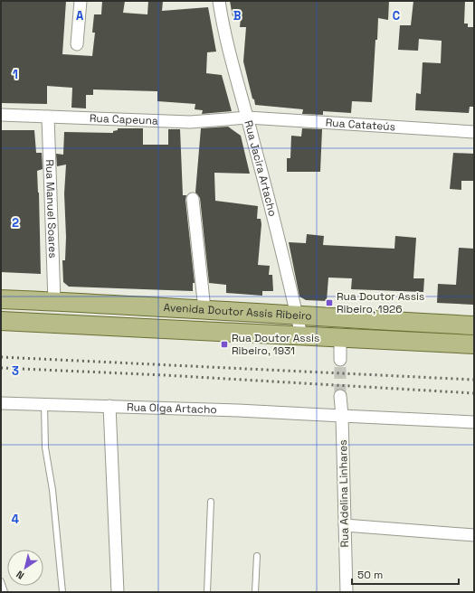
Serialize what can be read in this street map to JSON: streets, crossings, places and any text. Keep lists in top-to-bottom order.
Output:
{
  "streets": {
    "main road": ["Avenida Doutor Assis Ribeiro"],
    "street": [
      "Rua Capeuna",
      "Rua Catateús",
      "Rua Jacira Artacho",
      "Rua Manuel Soares",
      "Rua Olga Artacho",
      "Rua Adelina Linhares"
    ]
  },
  "crossings": [
    ["Rua Capeuna", "Rua Catateús"],
    ["Rua Capeuna", "Rua Jacira Artacho"],
    ["Rua Capeuna", "Rua Manuel Soares"],
    ["Rua Catateús", "Rua Jacira Artacho"],
    ["Rua Jacira Artacho", "Avenida Doutor Assis Ribeiro"],
    ["Rua Manuel Soares", "Avenida Doutor Assis Ribeiro"],
    ["Rua Olga Artacho", "Rua Adelina Linhares"]
  ],
  "places": {
    "transit": ["Rua Doutor Assis Ribeiro, 1926", "Rua Doutor Assis Ribeiro, 1931"]
  },
  "scale_bar": "50 m",
  "north": "bottom left",
  "grid": {
    "columns": ["A", "B", "C"],
    "rows": [
      "1",
      "2",
      "3",
      "4"
    ]
  }
}
